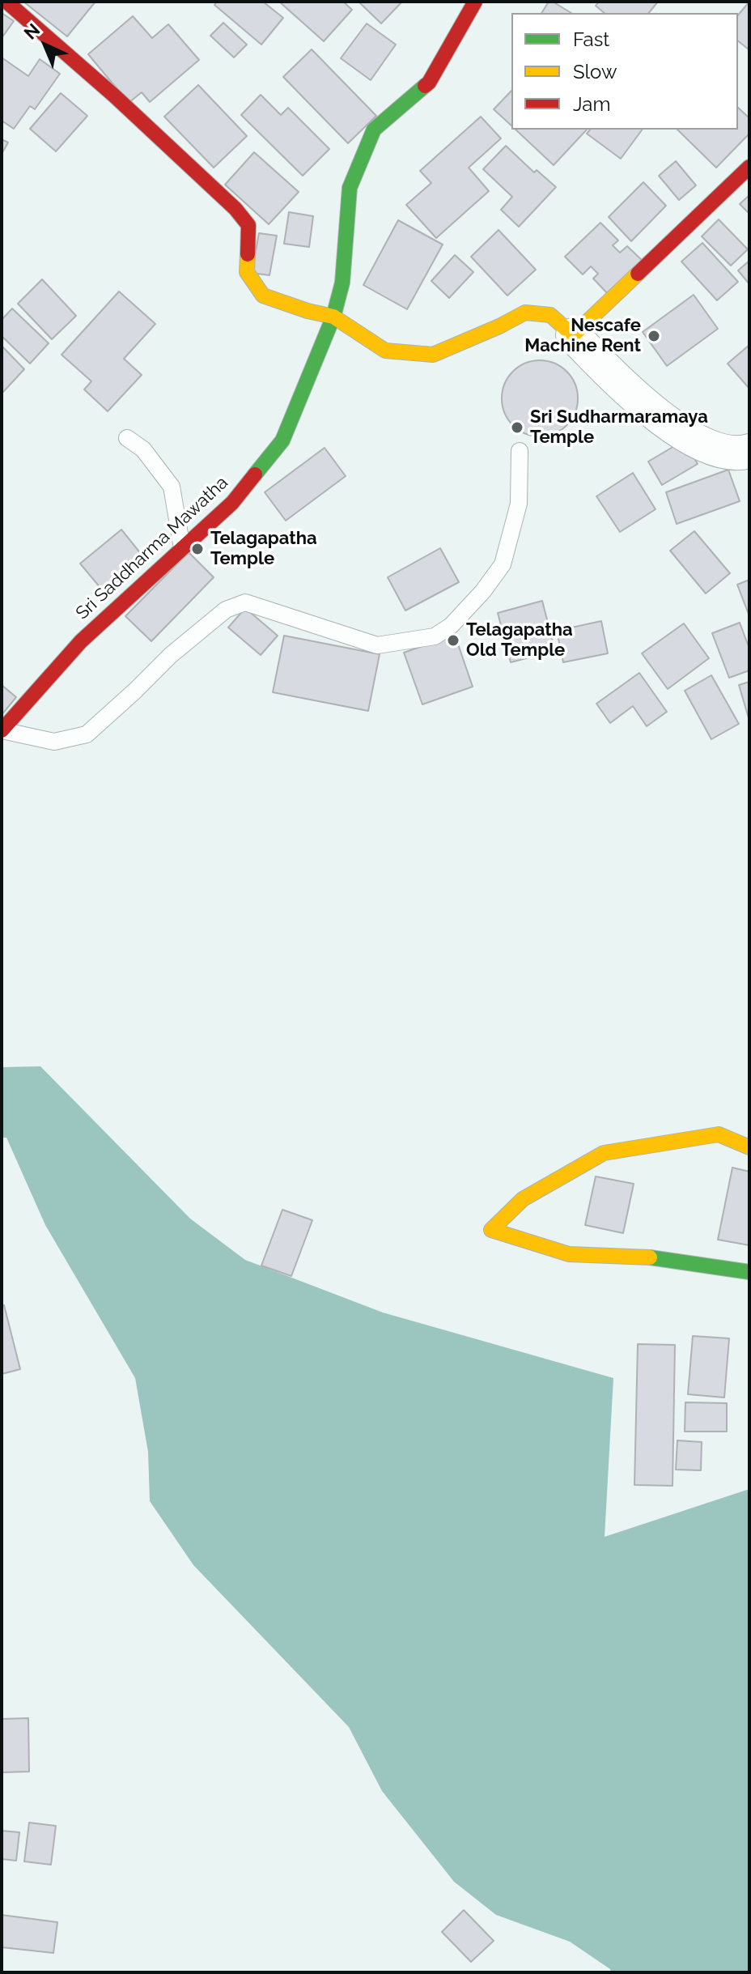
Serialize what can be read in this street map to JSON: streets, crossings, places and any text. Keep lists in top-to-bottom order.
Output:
{
  "streets": {
    "street": ["Sri Saddharma Mawatha"]
  },
  "places": [
    "Nescafe Machine Rent",
    "Sri Sudharmaramaya Temple",
    "Telagapatha Temple",
    "Telagapatha Old Temple"
  ],
  "legend": ["Fast", "Slow", "Jam"],
  "north": "top left"
}
